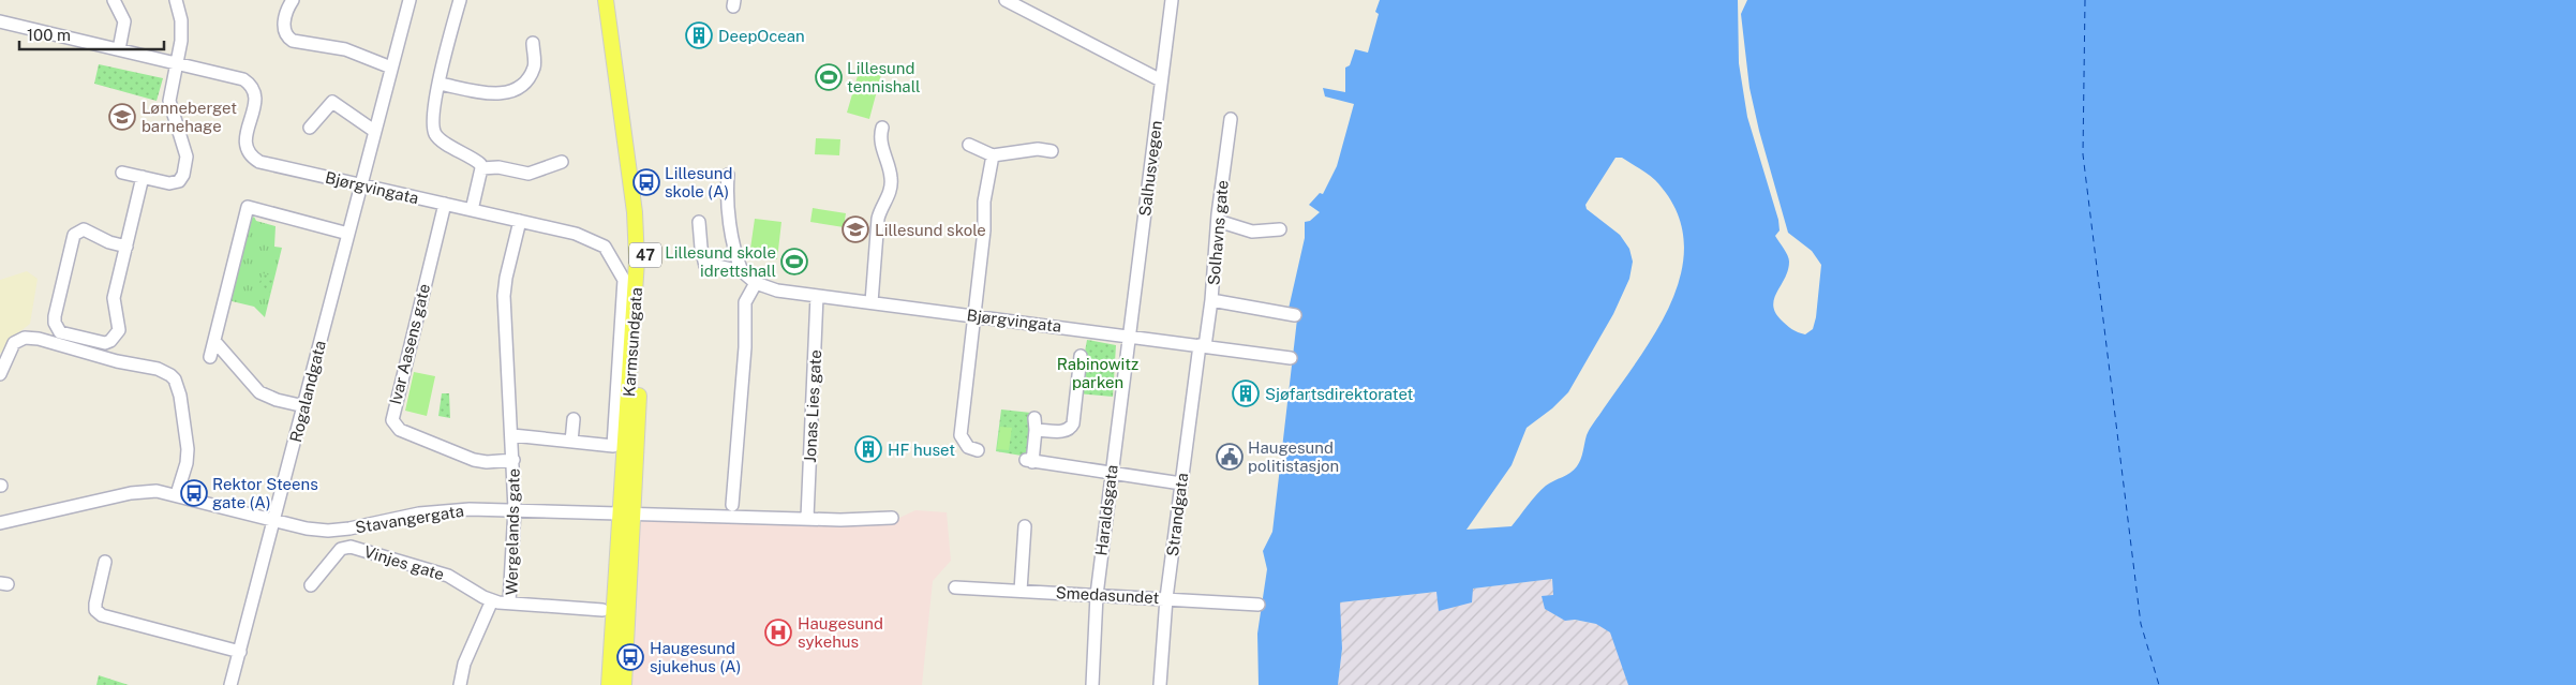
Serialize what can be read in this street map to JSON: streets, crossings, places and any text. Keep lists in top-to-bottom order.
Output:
{
  "streets": {
    "main road": ["47", "Karmsundgata"],
    "street": [
      "Salhusvegen",
      "Bjørgvingata",
      "Solhavns gate",
      "Ivar Aasens gate",
      "Rogalandgata",
      "Jonas Lies gate",
      "Haraldsgata",
      "Strandgata",
      "Stavangergata",
      "Wergelands gate",
      "Vinjes gate",
      "Smedasundet"
    ]
  },
  "crossings": [
    ["Salhusvegen", "Bjørgvingata"],
    ["Salhusvegen", "Haraldsgata"],
    ["Bjørgvingata", "Solhavns gate"],
    ["Bjørgvingata", "Ivar Aasens gate"],
    ["Bjørgvingata", "Rogalandgata"],
    ["Bjørgvingata", "Jonas Lies gate"],
    ["Bjørgvingata", "Haraldsgata"],
    ["Bjørgvingata", "Strandgata"],
    ["Bjørgvingata", "Wergelands gate"],
    ["Solhavns gate", "Strandgata"],
    ["Karmsundgata", "Stavangergata"],
    ["Ivar Aasens gate", "Wergelands gate"],
    ["Rogalandgata", "Stavangergata"],
    ["Jonas Lies gate", "Stavangergata"],
    ["Haraldsgata", "Smedasundet"],
    ["Strandgata", "Smedasundet"],
    ["Stavangergata", "Wergelands gate"],
    ["Wergelands gate", "Vinjes gate"]
  ],
  "parks": ["Rabinowitz parken"],
  "places": {
    "building": ["DeepOcean", "Sjøfartsdirektoratet", "HF huset"],
    "sports": ["Lillesund tennishall", "Lillesund skole idrettshall"],
    "school or university": ["Lønneberget barnehage", "Lillesund skole"],
    "bus stop": ["Lillesund skole (A)", "Rektor Steens gate (A)", "Haugesund sjukehus (A)"],
    "public building": ["Haugesund politistasjon"],
    "hospital": ["Haugesund sykehus"]
  },
  "scale_bar": "100 m"
}
